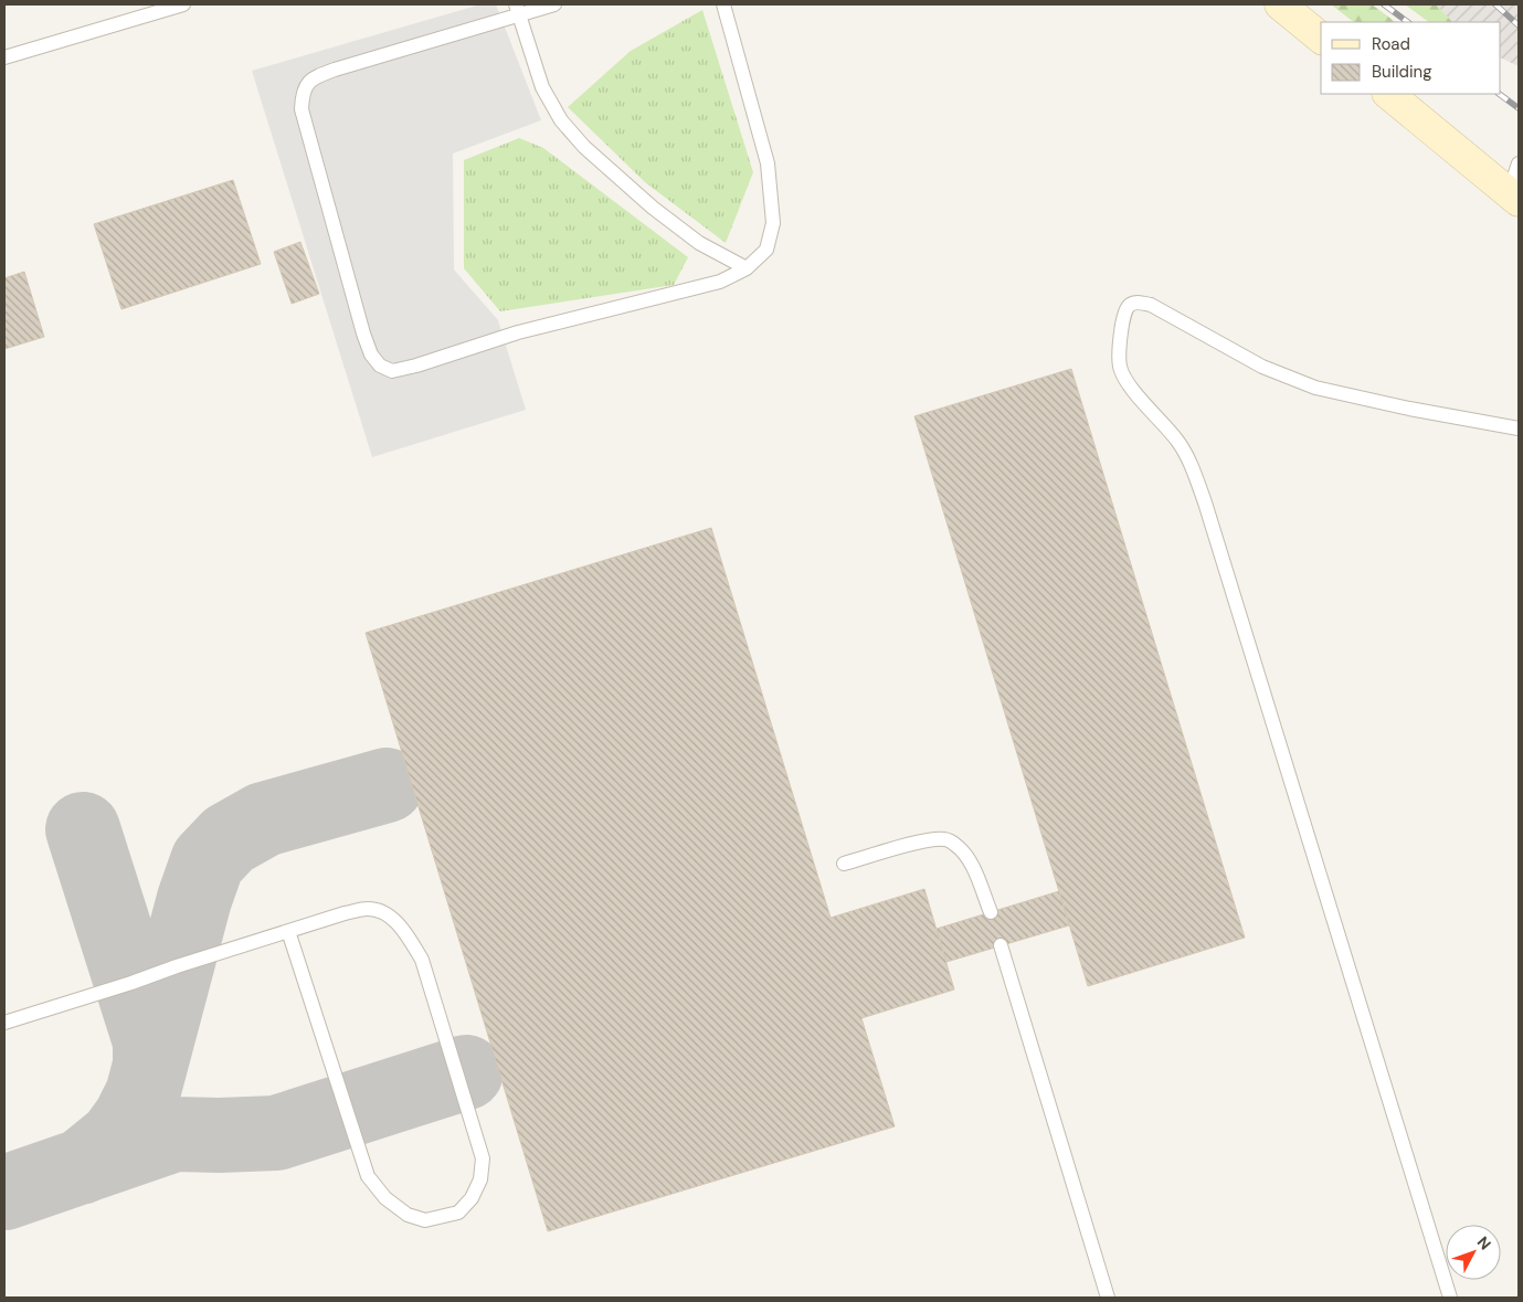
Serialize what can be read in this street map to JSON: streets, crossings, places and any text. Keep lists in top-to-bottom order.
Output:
{
  "legend": ["Road", "Building"],
  "north": "top right"
}
